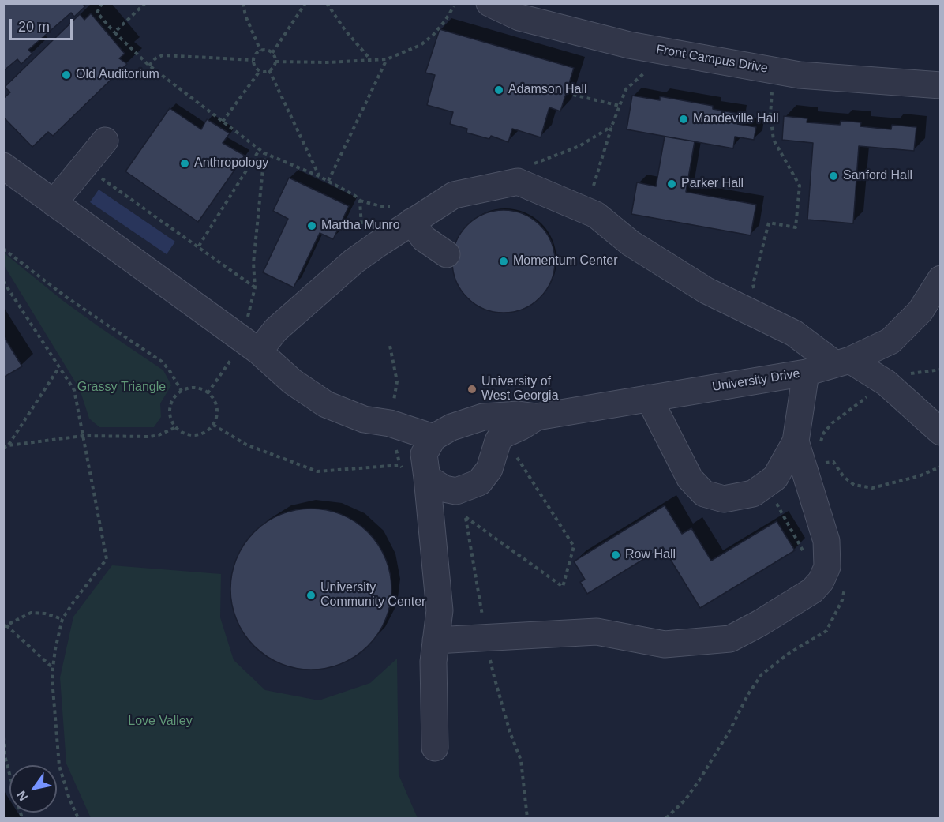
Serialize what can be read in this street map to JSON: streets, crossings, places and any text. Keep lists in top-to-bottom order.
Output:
{
  "streets": {
    "street": ["Front Campus Drive", "University Drive"]
  },
  "parks": ["Grassy Triangle", "Love Valley"],
  "places": [
    "Old Auditorium",
    "Adamson Hall",
    "Mandeville Hall",
    "Anthropology",
    "Sanford Hall",
    "Parker Hall",
    "Martha Munro",
    "Momentum Center",
    "University of West Georgia",
    "Row Hall",
    "University Community Center"
  ],
  "scale_bar": "20 m",
  "north": "bottom left"
}
